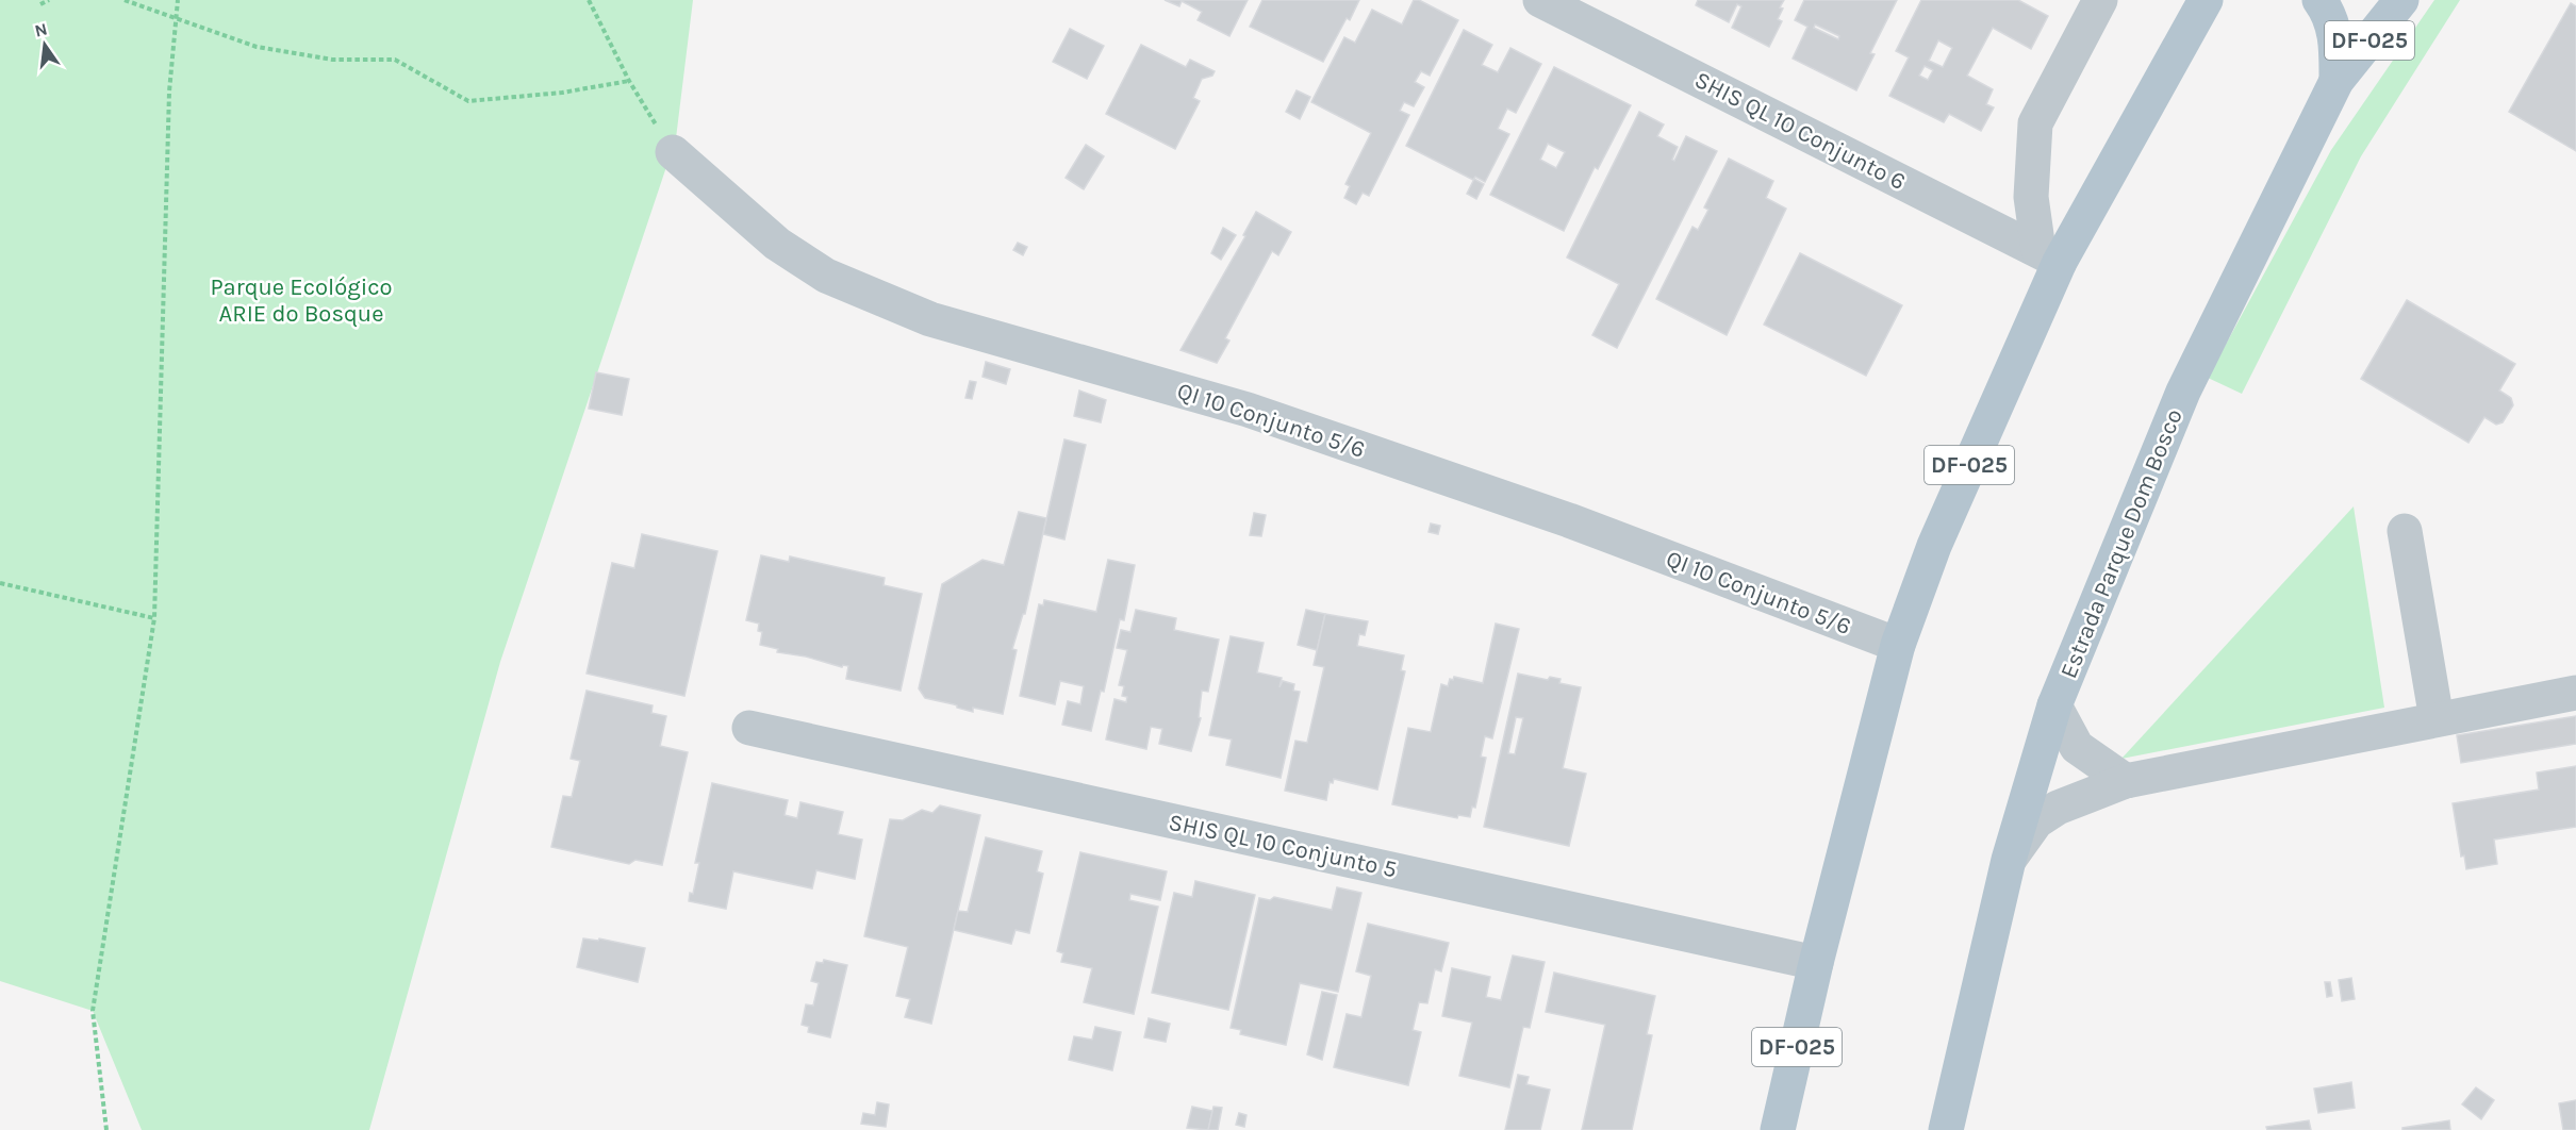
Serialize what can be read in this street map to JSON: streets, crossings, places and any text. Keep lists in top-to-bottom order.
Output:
{
  "streets": {
    "main road": ["DF-025", "Estrada Parque Dom Bosco"],
    "street": ["SHIS QL 10 Conjunto 6", "QI 10 Conjunto 5/6", "SHIS QL 10 Conjunto 5"]
  },
  "crossings": [
    ["DF-025", "SHIS QL 10 Conjunto 6"],
    ["DF-025", "QI 10 Conjunto 5/6"],
    ["DF-025", "SHIS QL 10 Conjunto 5"]
  ],
  "parks": ["Parque Ecológico ARIE do Bosque"],
  "north": "top"
}
